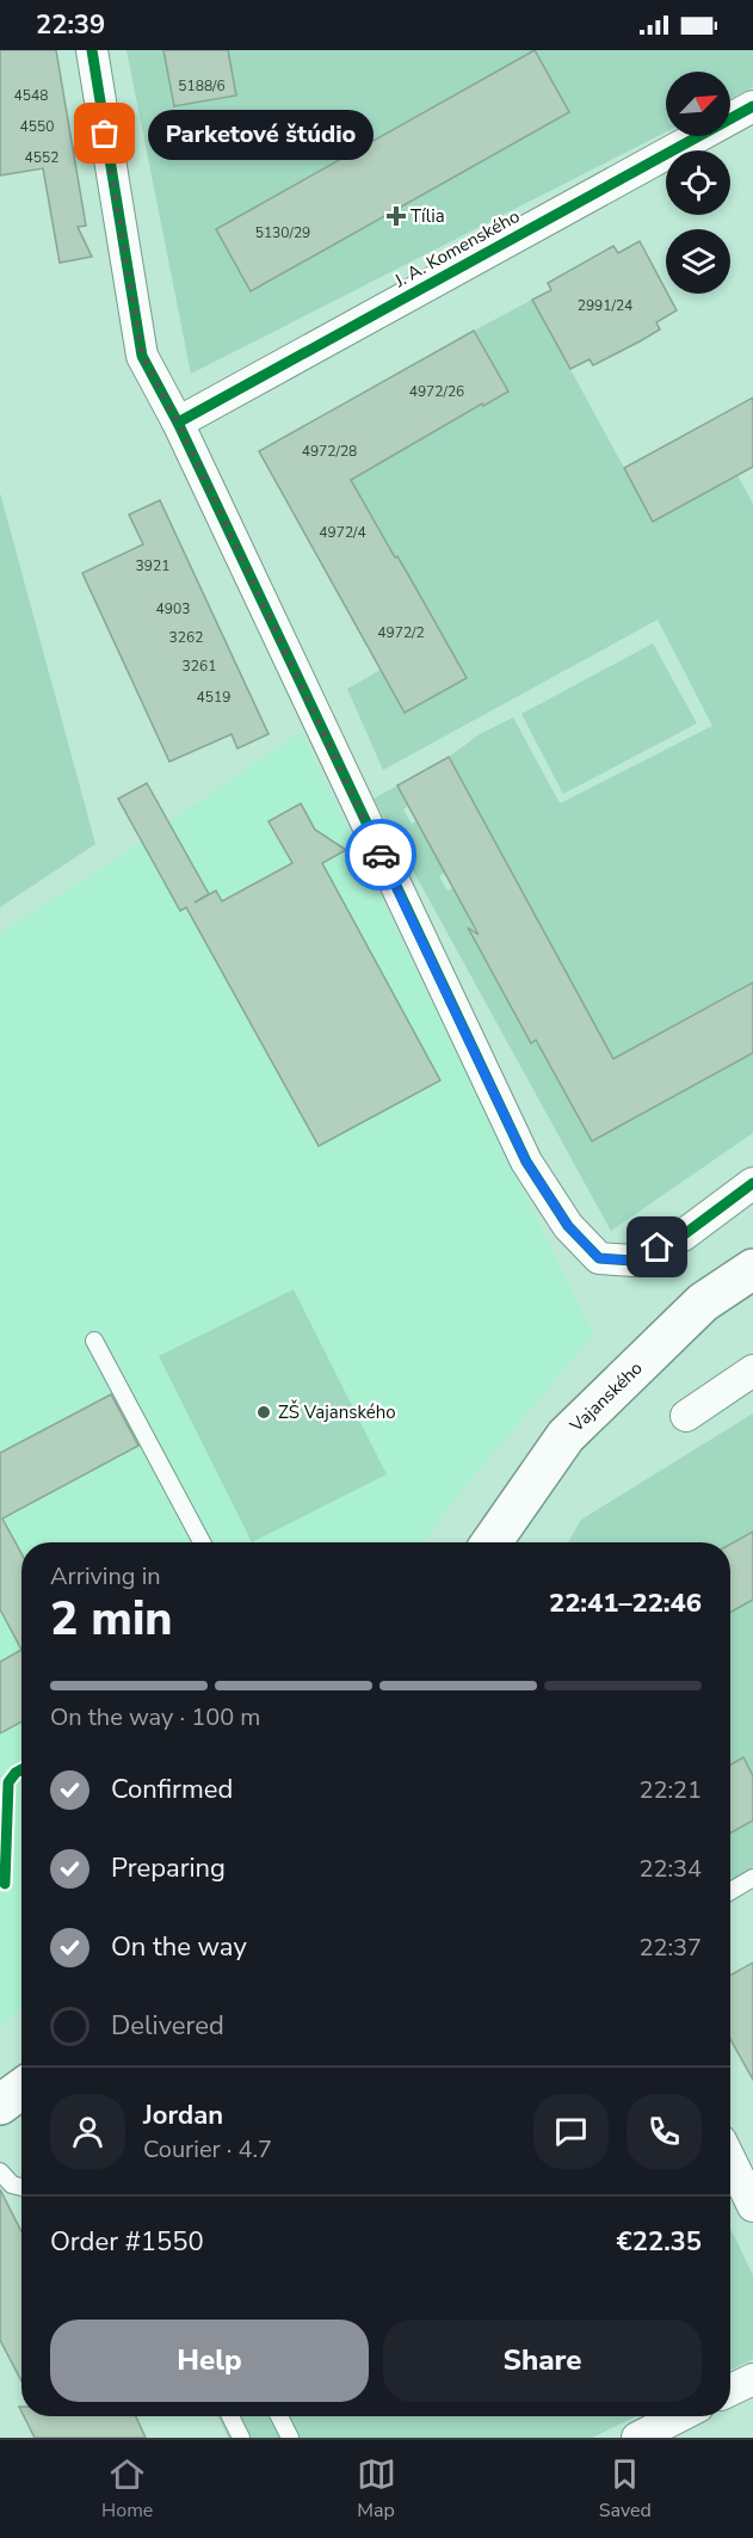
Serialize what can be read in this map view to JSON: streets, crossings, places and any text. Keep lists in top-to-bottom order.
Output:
{
  "streets": {
    "main road": ["Vajanského"],
    "street": ["J. A. Komenského"]
  },
  "places": {
    "other": ["Parketové štúdio", "ZŠ Vajanského"],
    "health": ["Tília"]
  },
  "house_numbers": [
    "5188/6",
    "4548",
    "4550",
    "4552",
    "5130/29",
    "2991/24",
    "4972/26",
    "4972/28",
    "4972/4",
    "3921",
    "4903",
    "4972/2",
    "3262",
    "3261",
    "4519"
  ],
  "north": "top right",
  "page": {
    "status": "22:39",
    "bubble": "Parketové štúdio",
    "heading": ["2 min", "Arriving in", "22:41–22:46"],
    "panel": [
      "Jordan",
      "Courier · 4.7",
      "Order #1550",
      "€22.35"
    ],
    "bar": "On the way · 100 m",
    "list": [
      ["Confirmed", "22:21"],
      ["Preparing", "22:34"],
      ["On the way", "22:37"],
      "Delivered"
    ],
    "buttons": ["Help", "Share"],
    "tabs": ["Home", "Map", "Saved"]
  }
}
